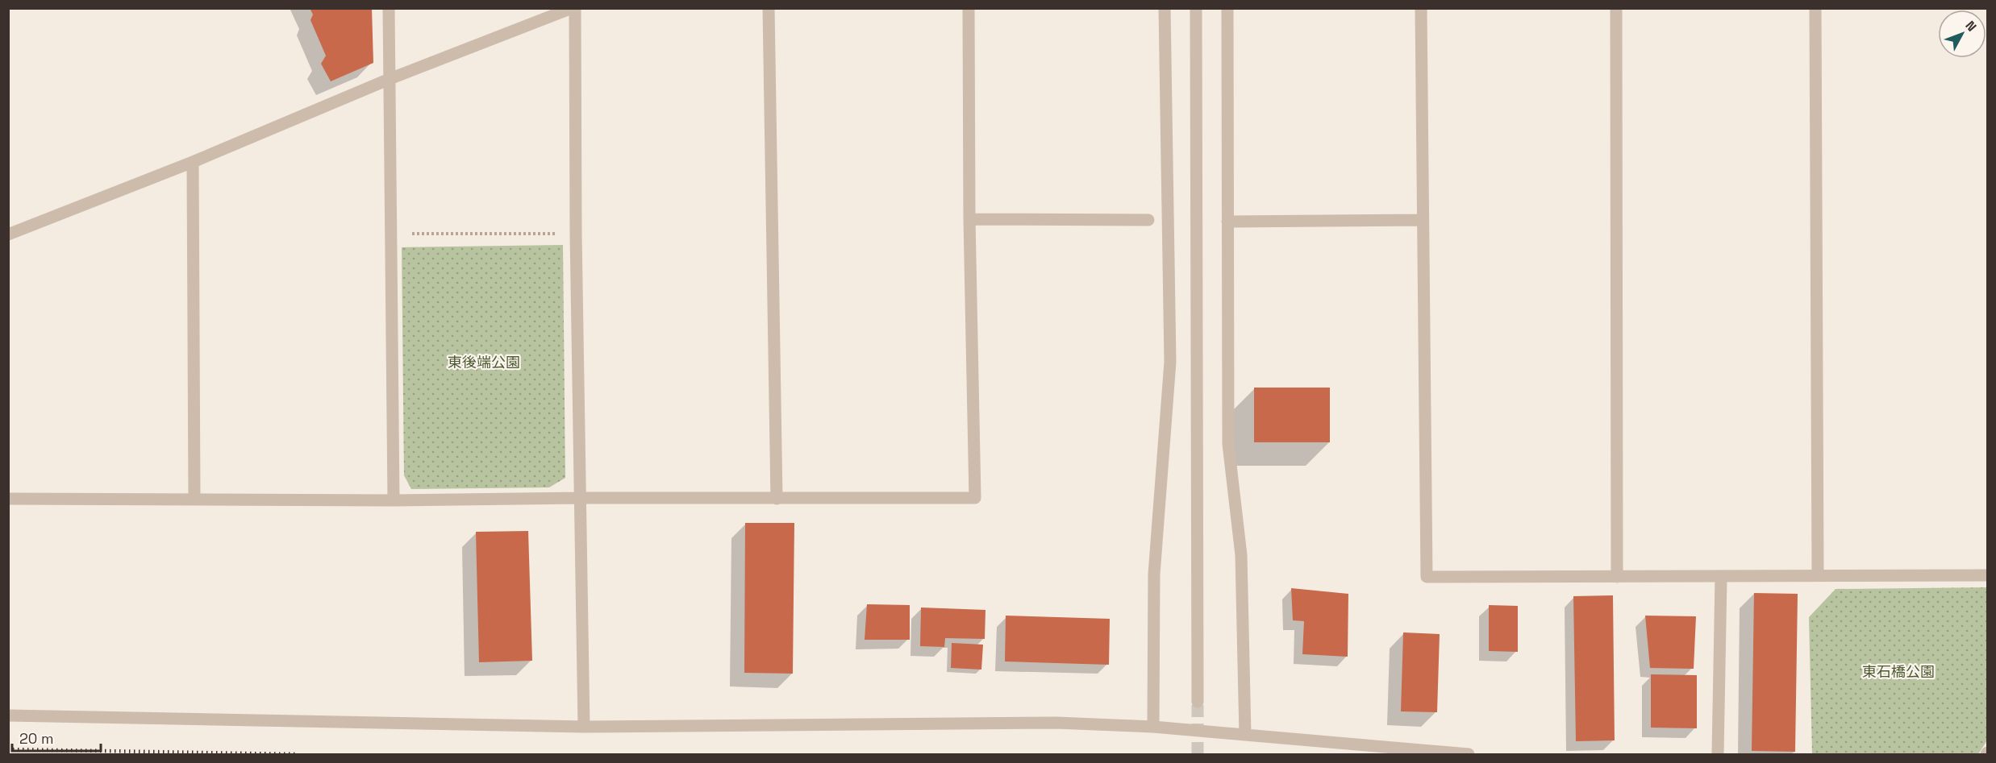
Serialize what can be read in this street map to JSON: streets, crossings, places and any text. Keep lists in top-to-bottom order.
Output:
{
  "parks": ["東後端公園", "東石橋公園"],
  "scale_bar": "20 m",
  "north": "top right"
}
